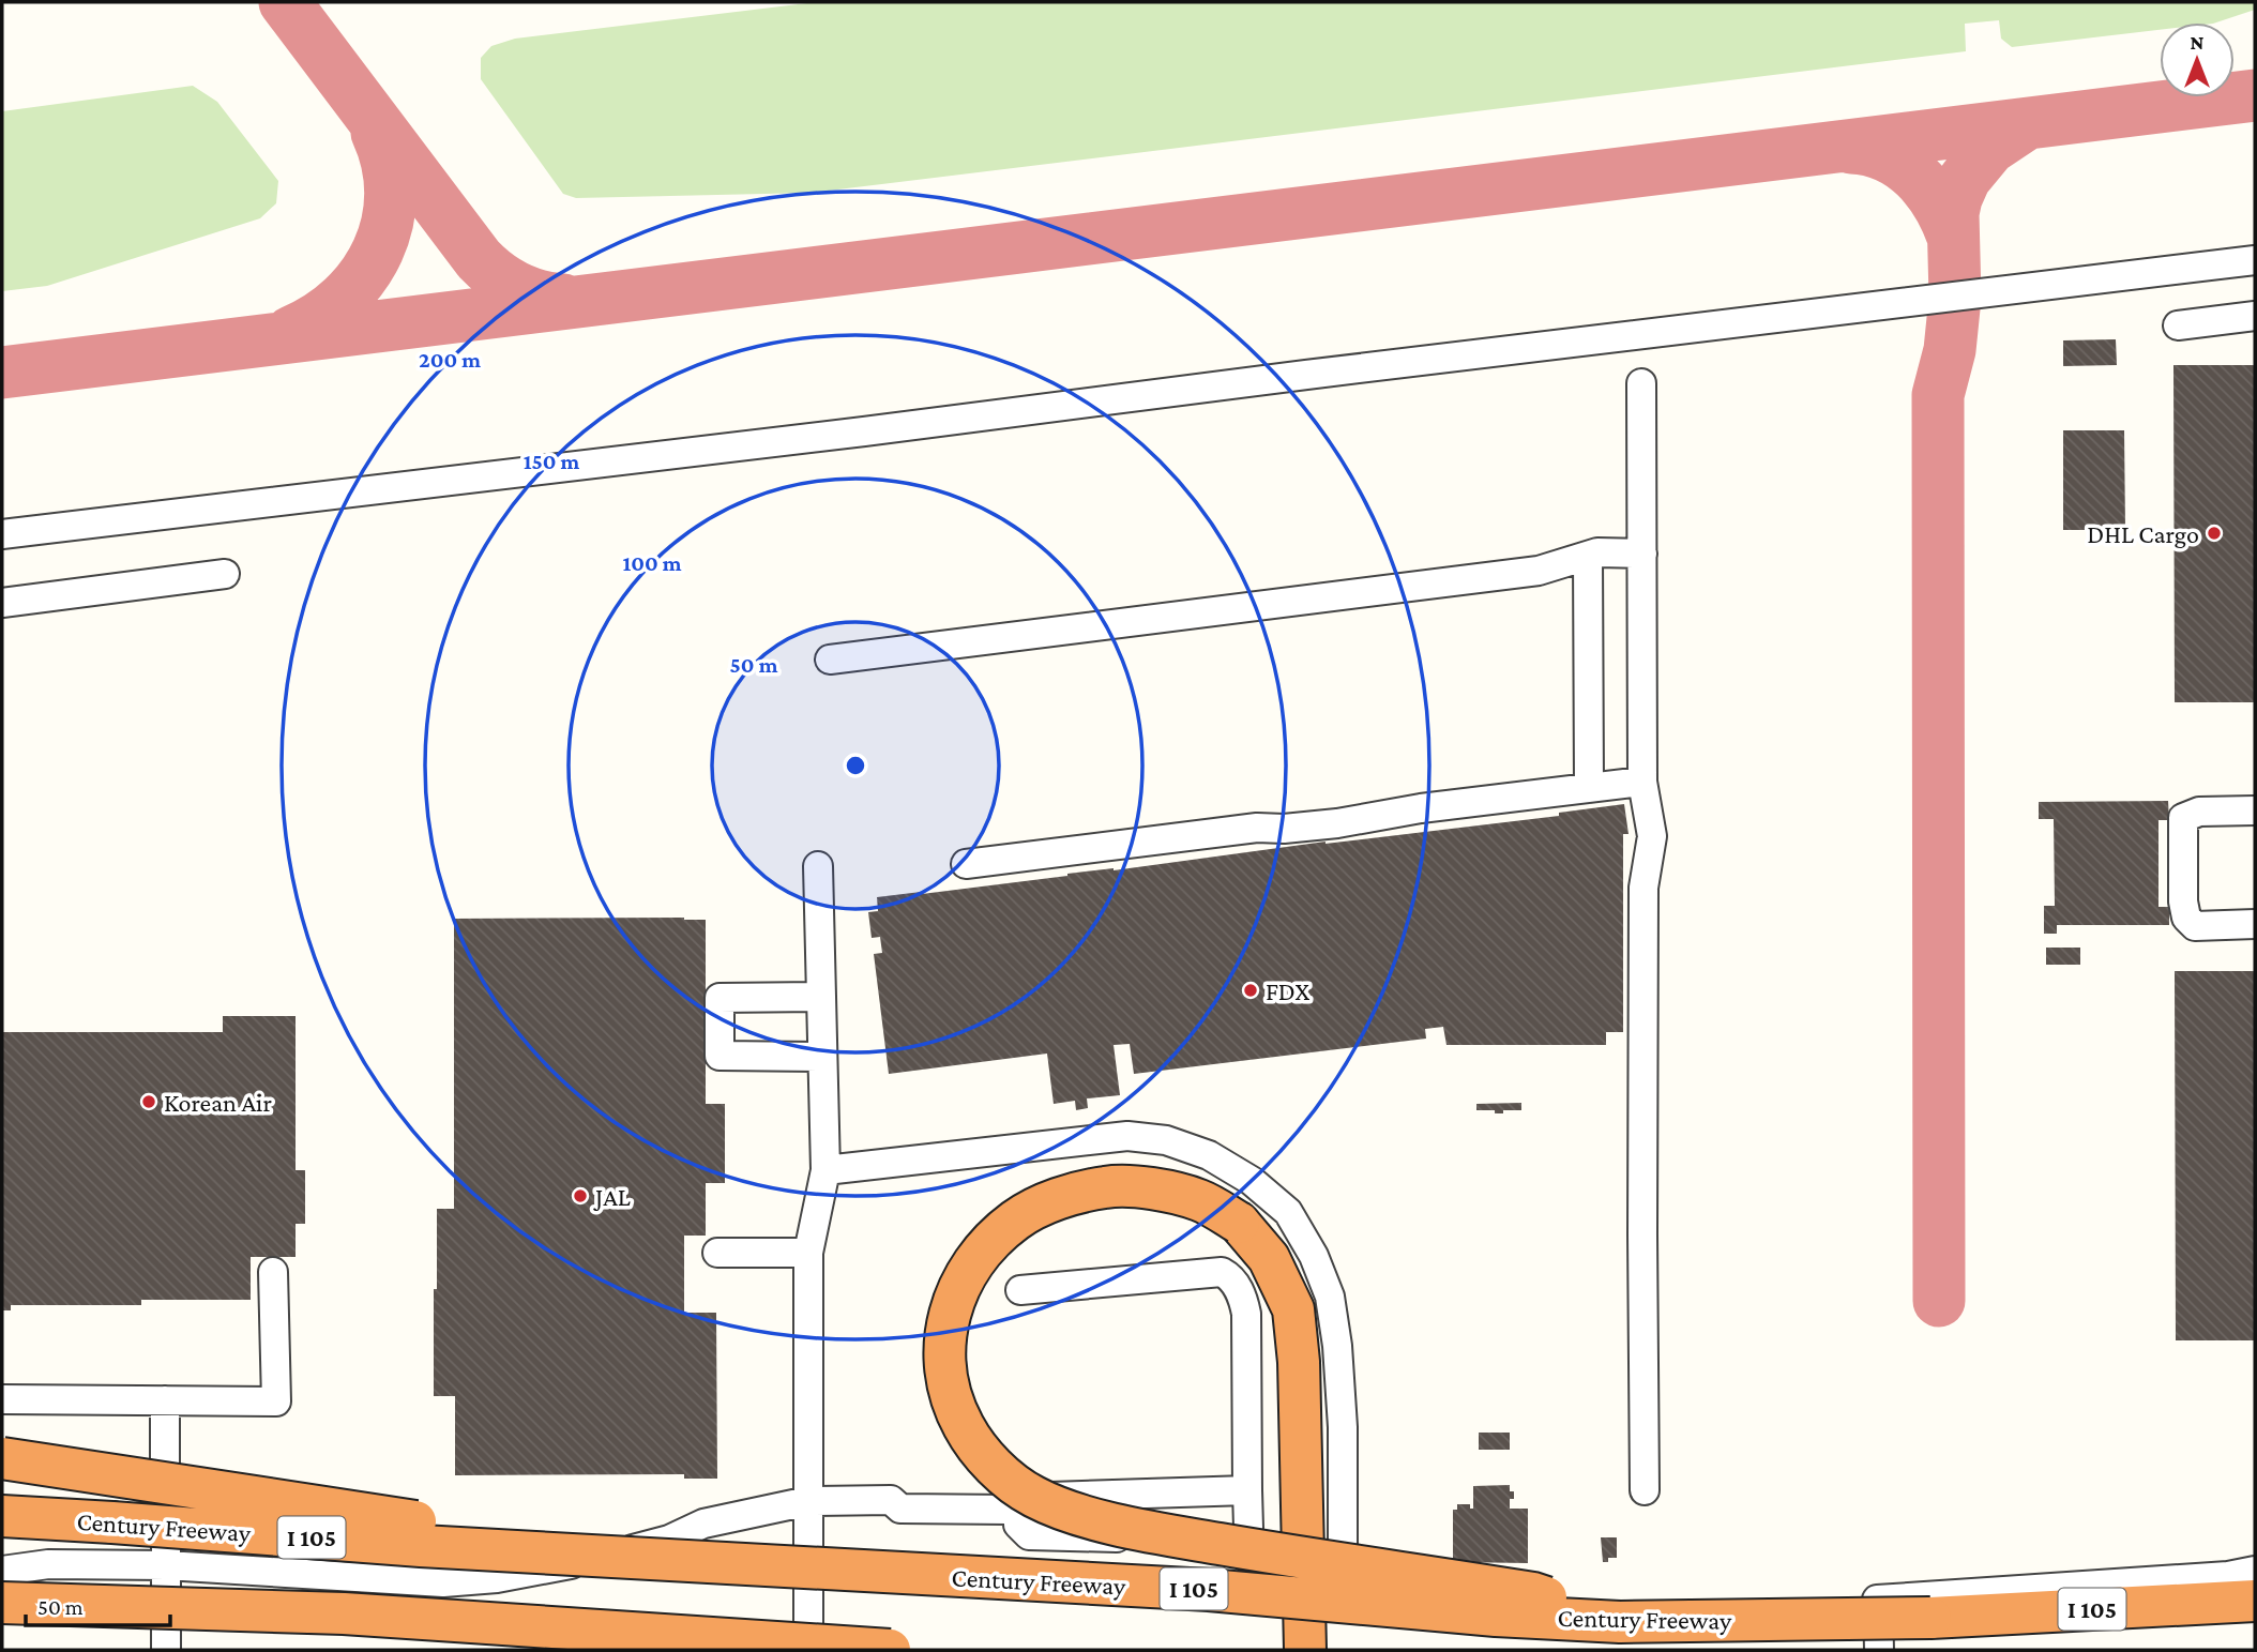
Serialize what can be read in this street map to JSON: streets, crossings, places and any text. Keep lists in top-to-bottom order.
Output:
{
  "streets": {
    "highway": ["Century Freeway", "I 105"]
  },
  "places": [
    "DHL Cargo",
    "FDX",
    "Korean Air",
    "JAL"
  ],
  "scale_bar": "50 m",
  "north": "top",
  "rings": [
    "200 m",
    "150 m",
    "100 m",
    "50 m"
  ]
}
